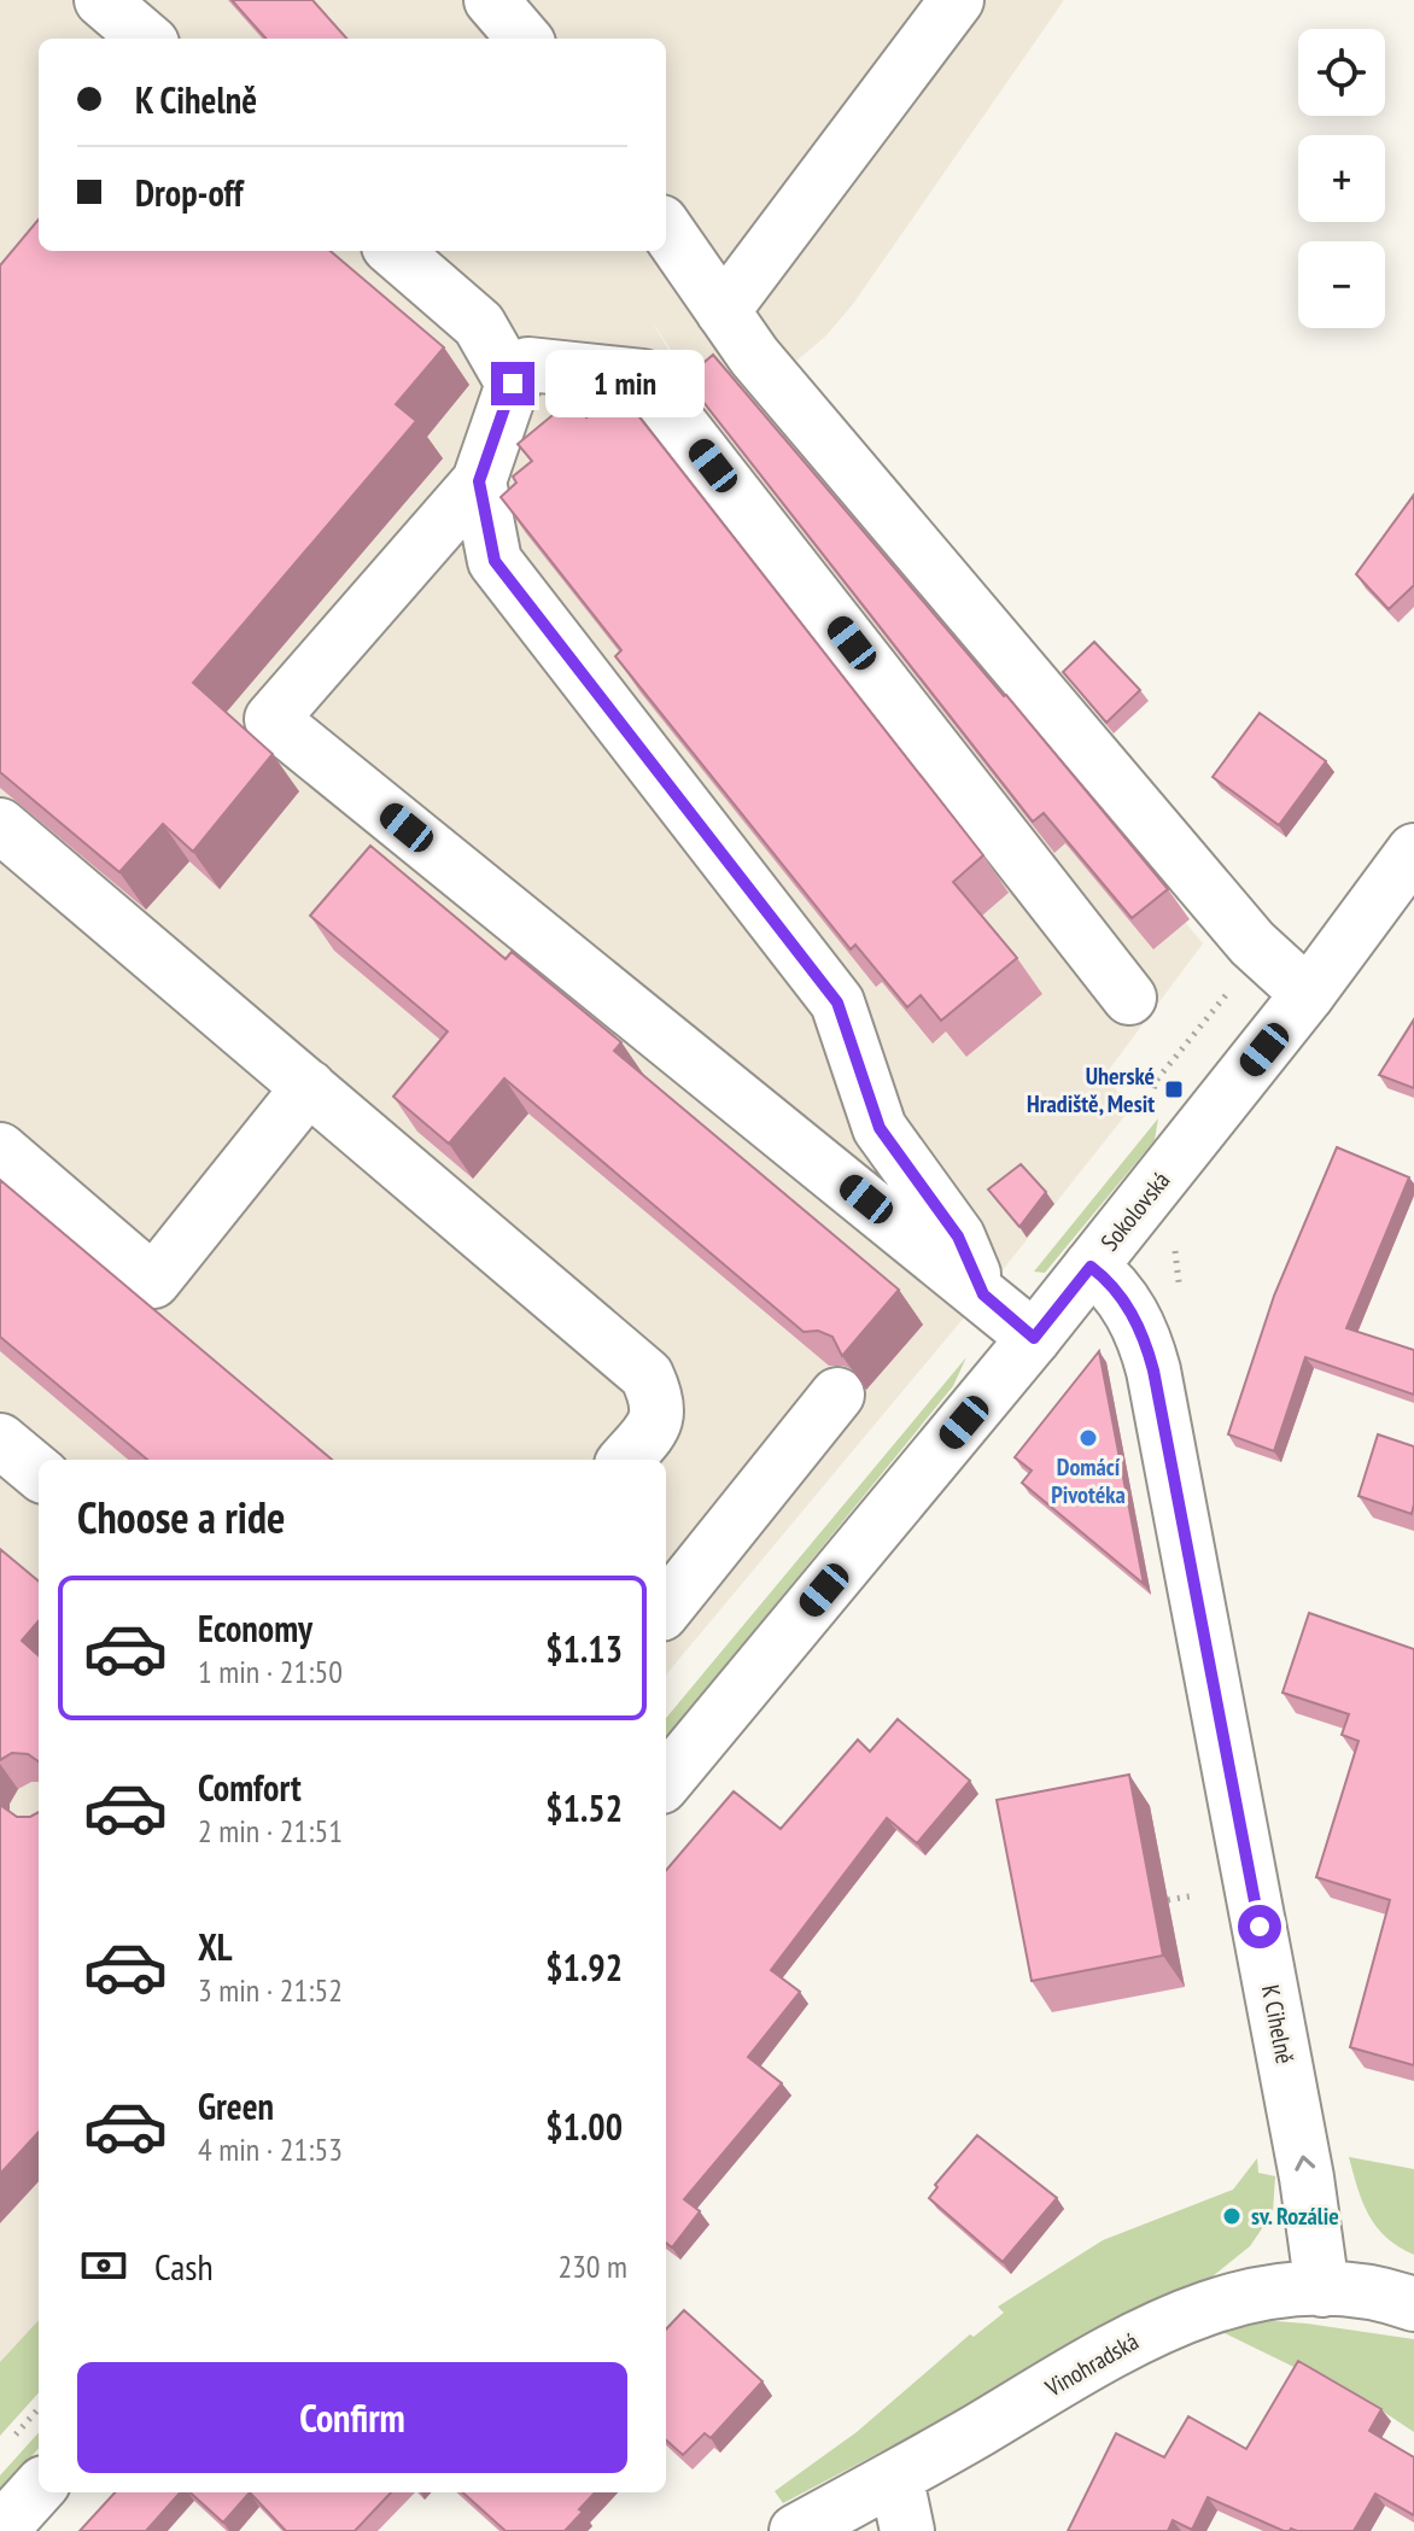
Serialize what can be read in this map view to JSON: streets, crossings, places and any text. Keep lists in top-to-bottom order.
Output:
{
  "streets": {
    "street": ["Sokolovská", "K Cihelně", "Vinohradská"]
  },
  "crossings": [
    ["Sokolovská", "K Cihelně"],
    ["K Cihelně", "Vinohradská"]
  ],
  "one_way": ["K Cihelně"],
  "places": {
    "transit": ["Uherské Hradiště, Mesit"],
    "other": ["Domácí Pivotéka", "sv. Rozálie"]
  },
  "page": {
    "map_buttons": ["+", "−"],
    "banner": ["K Cihelně", "Drop-off"],
    "bubble": "1 min",
    "heading": "Choose a ride",
    "list": [
      {
        "name": "Economy",
        "note": "1 min · 21:50",
        "value": "$1.13"
      },
      {
        "name": "Comfort",
        "note": "2 min · 21:51",
        "value": "$1.52"
      },
      {
        "name": "XL",
        "note": "3 min · 21:52",
        "value": "$1.92"
      },
      {
        "name": "Green",
        "note": "4 min · 21:53",
        "value": "$1.00"
      }
    ],
    "pay": ["Cash", "230 m"],
    "buttons": "Confirm"
  }
}
